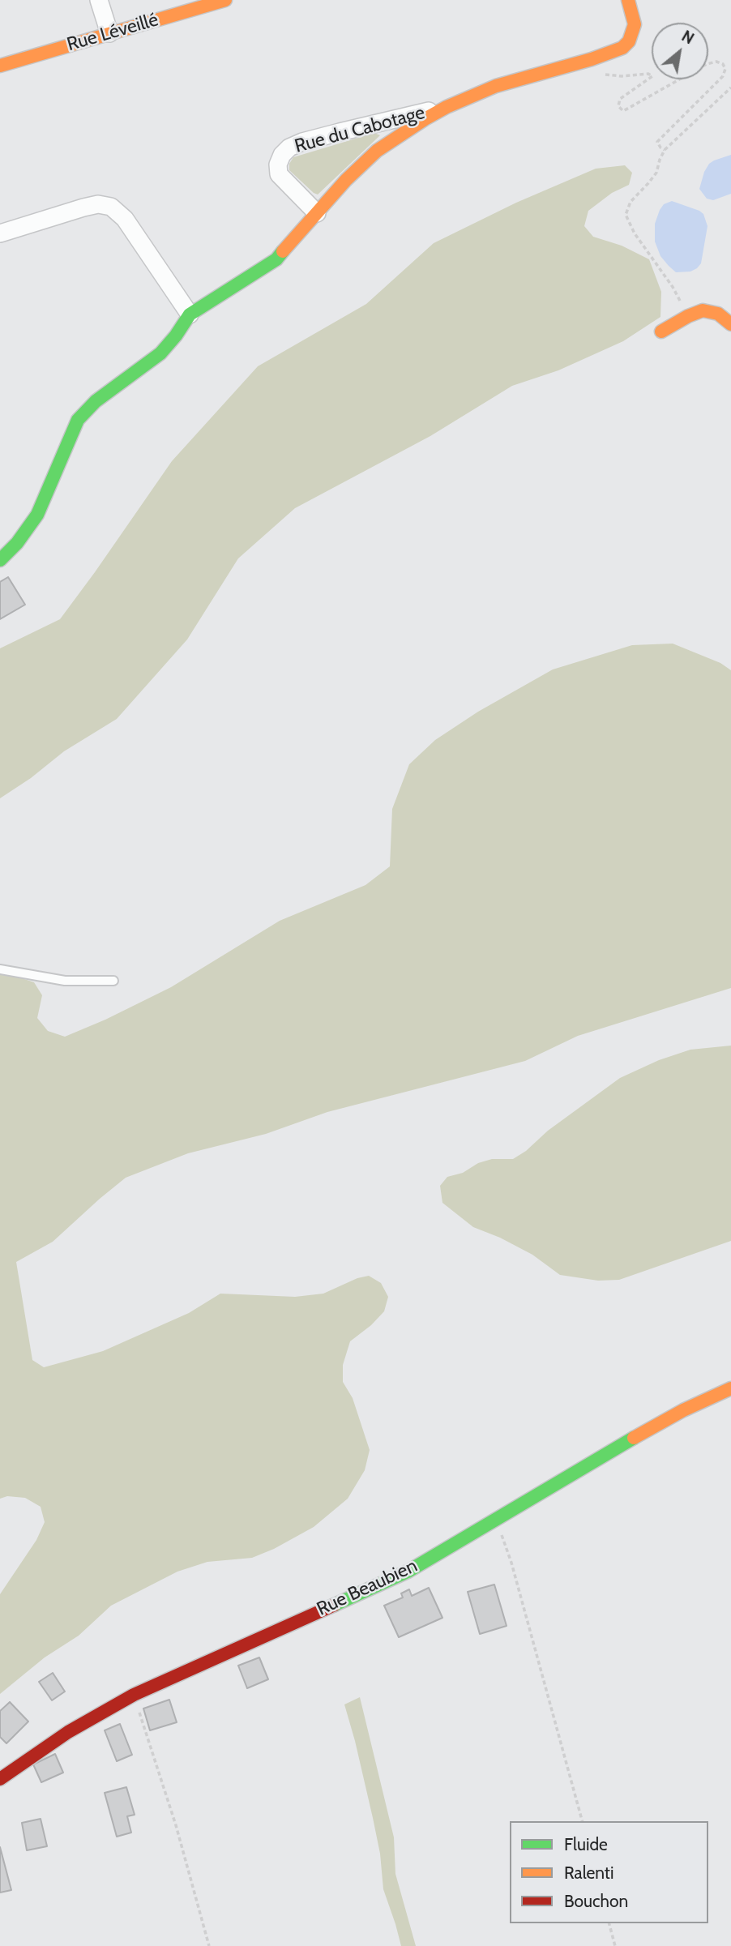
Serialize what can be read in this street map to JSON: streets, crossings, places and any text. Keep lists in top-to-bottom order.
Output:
{
  "streets": {
    "street": ["Rue Léveillé", "Rue du Cabotage", "Rue Beaubien"]
  },
  "legend": ["Fluide", "Ralenti", "Bouchon"],
  "north": "top right"
}
